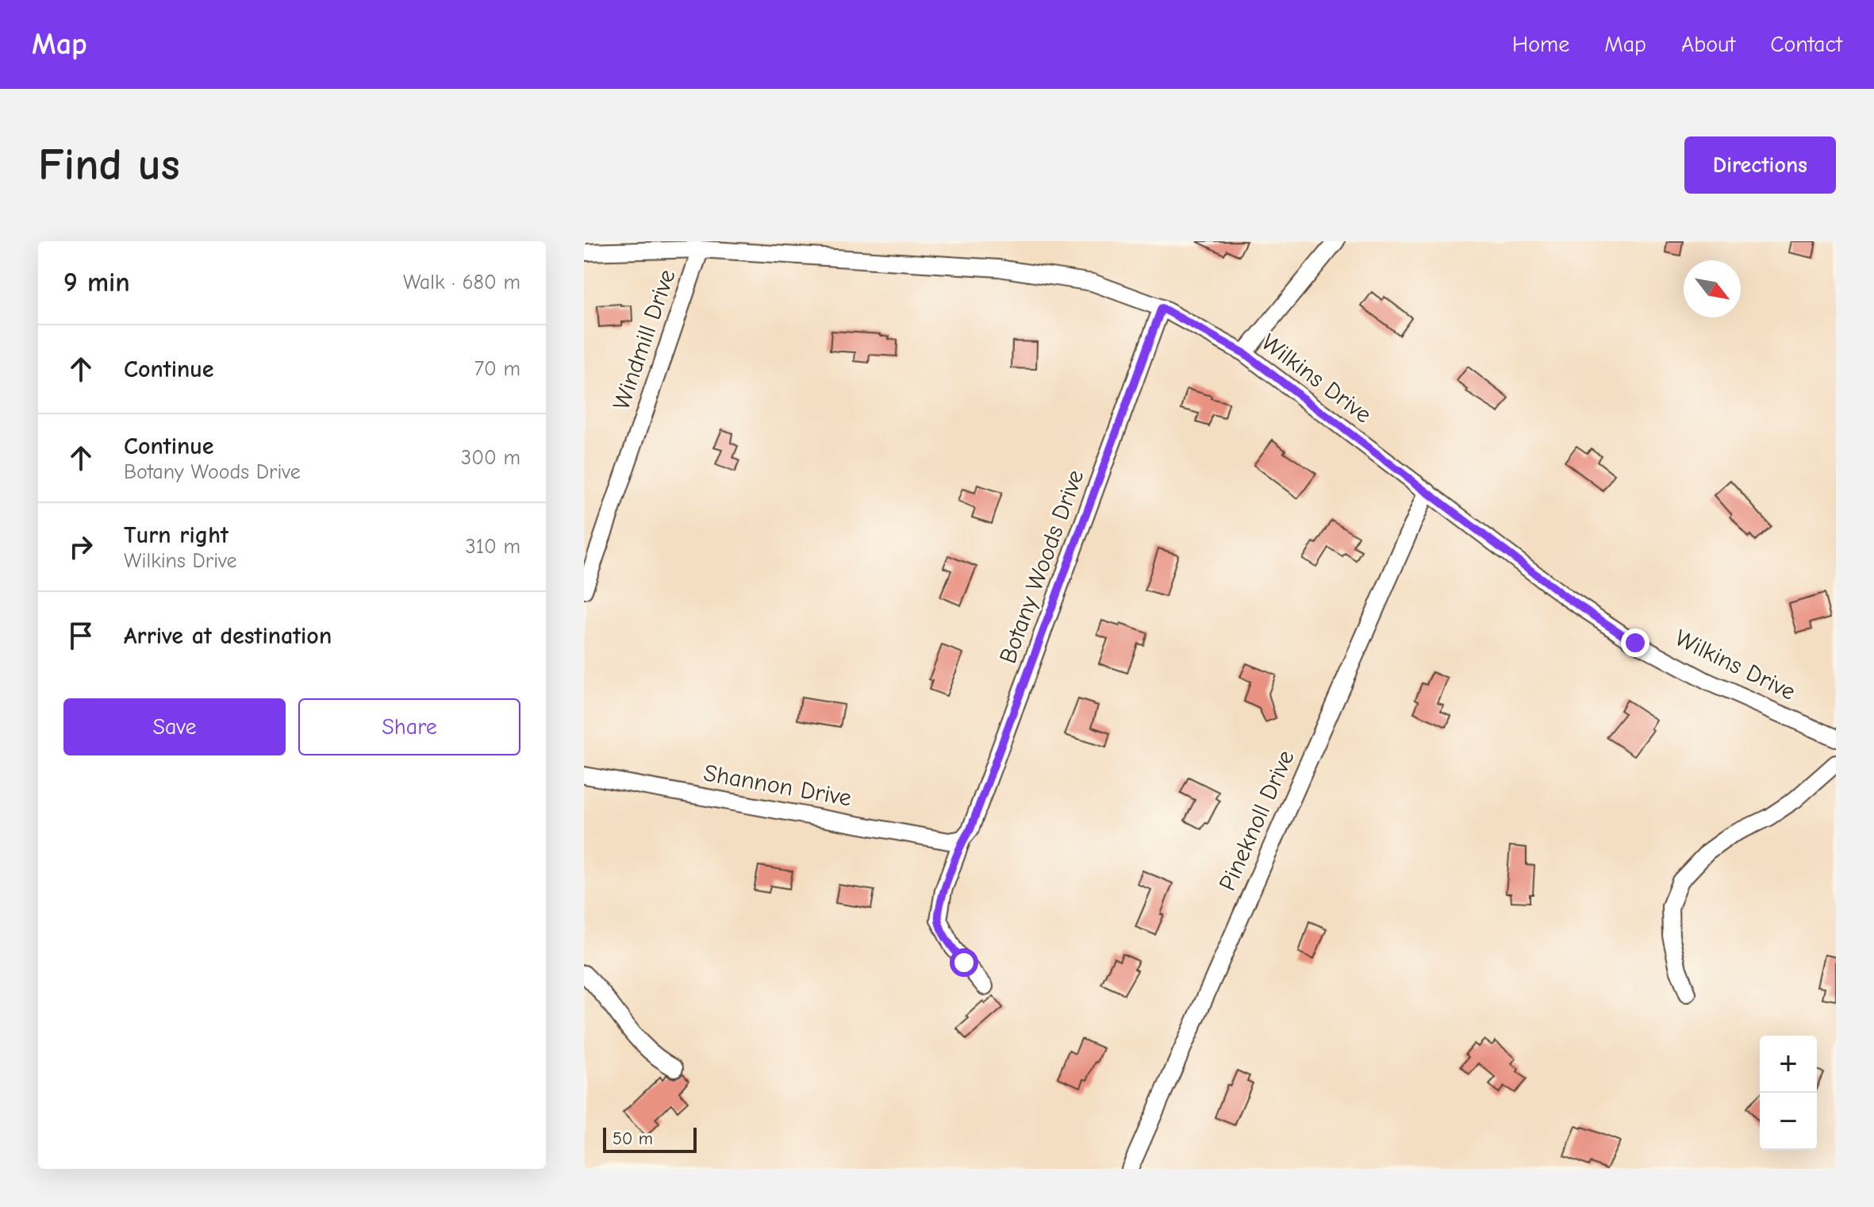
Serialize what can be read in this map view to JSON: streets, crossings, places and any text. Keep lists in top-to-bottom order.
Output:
{
  "streets": {
    "street": [
      "Windmill Drive",
      "Wilkins Drive",
      "Botany Woods Drive",
      "Shannon Drive",
      "Pineknoll Drive"
    ]
  },
  "crossings": [
    ["Windmill Drive", "Wilkins Drive"],
    ["Wilkins Drive", "Botany Woods Drive"],
    ["Wilkins Drive", "Pineknoll Drive"],
    ["Botany Woods Drive", "Shannon Drive"]
  ],
  "scale_bar": "50 m",
  "north": "bottom right",
  "page": {
    "header": "Map",
    "nav": [
      "Home",
      "Map",
      "About",
      "Contact"
    ],
    "buttons": [
      "Directions",
      ["Save", "Share"]
    ],
    "title": "Find us",
    "heading": ["9 min", "Walk · 680 m"],
    "list": [
      ["Continue", "70 m"],
      ["Continue", "Botany Woods Drive", "300 m"],
      ["Turn right", "Wilkins Drive", "310 m"],
      "Arrive at destination"
    ],
    "map_buttons": ["+", "−"],
    "scale": "50 m"
  }
}
